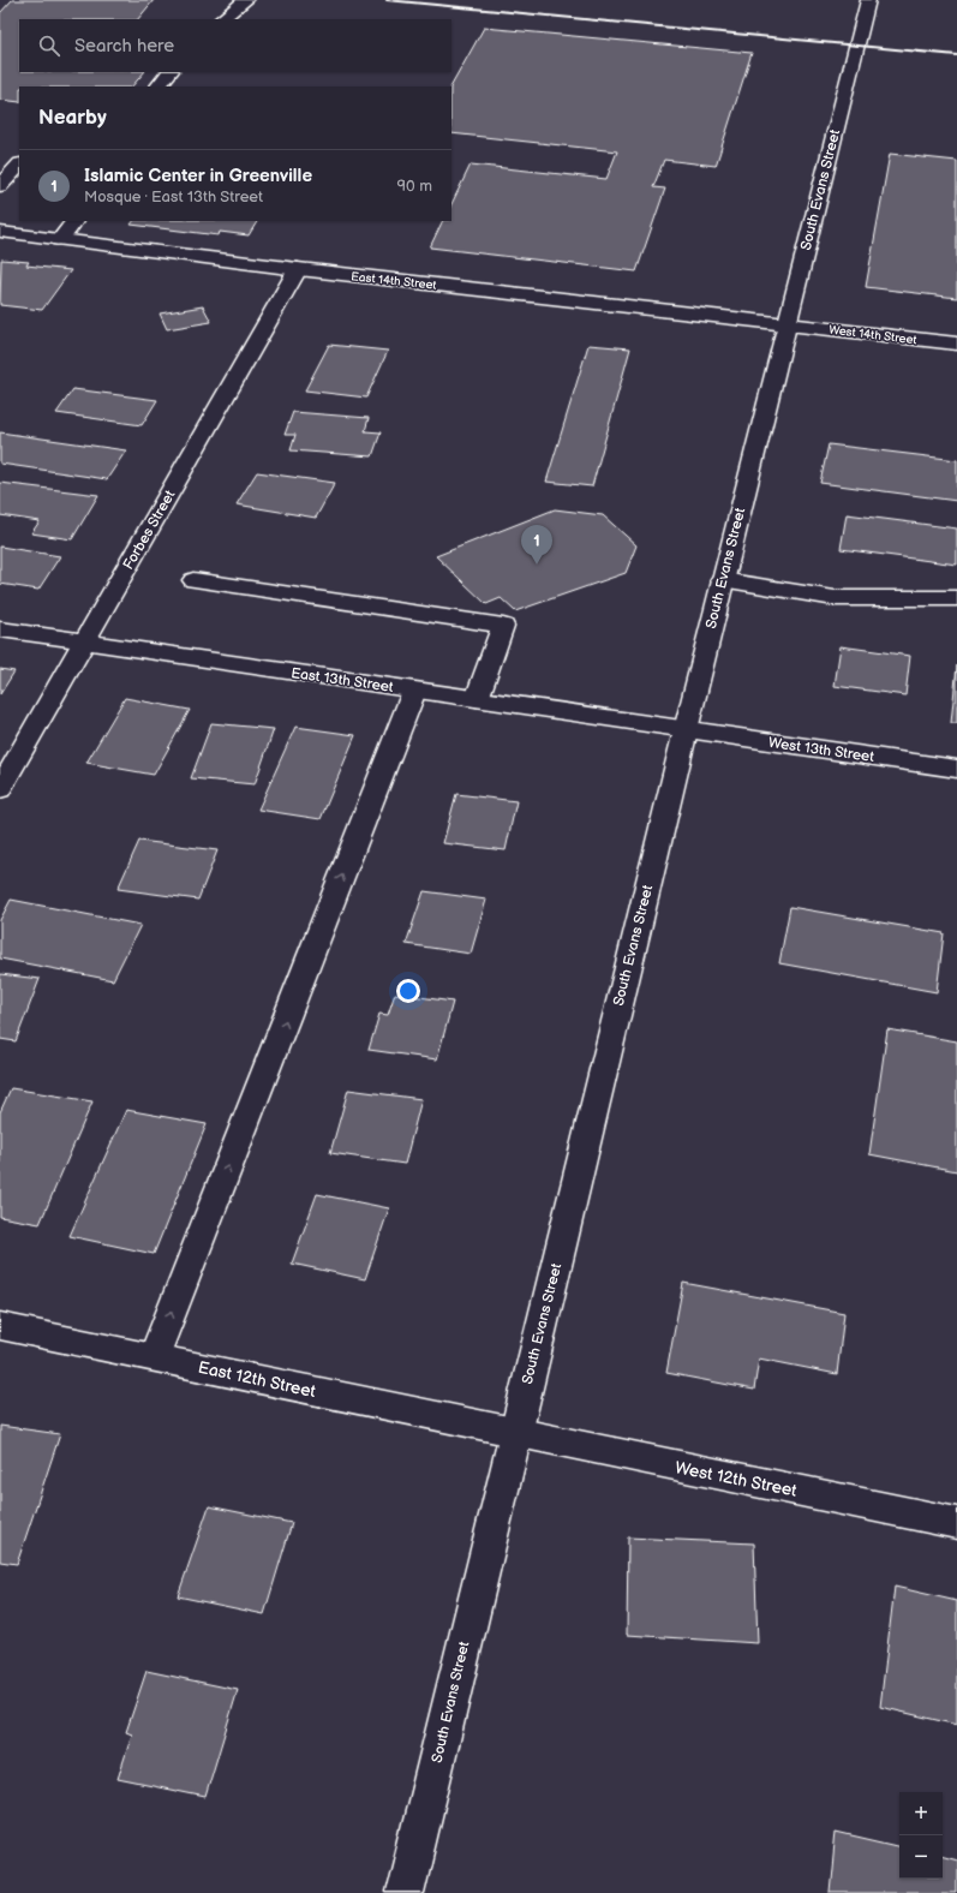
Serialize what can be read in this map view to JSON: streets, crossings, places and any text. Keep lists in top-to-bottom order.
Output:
{
  "streets": {
    "street": [
      "South Evans Street",
      "East 14th Street",
      "West 14th Street",
      "Forbes Street",
      "East 13th Street",
      "West 13th Street",
      "East 12th Street",
      "West 12th Street"
    ]
  },
  "crossings": [
    ["South Evans Street", "East 14th Street"],
    ["South Evans Street", "West 14th Street"],
    ["South Evans Street", "East 13th Street"],
    ["South Evans Street", "West 13th Street"],
    ["South Evans Street", "East 12th Street"],
    ["South Evans Street", "West 12th Street"],
    ["East 14th Street", "West 14th Street"],
    ["East 14th Street", "Forbes Street"],
    ["Forbes Street", "East 13th Street"],
    ["East 13th Street", "West 13th Street"],
    ["East 12th Street", "West 12th Street"]
  ],
  "page": {
    "search": "Search here",
    "heading": "Nearby",
    "list": [
      {
        "mark": "1",
        "name": "Islamic Center in Greenville",
        "note": "Mosque · East 13th Street",
        "value": "90 m"
      }
    ],
    "pins": "1",
    "map_buttons": ["+", "−"]
  }
}
